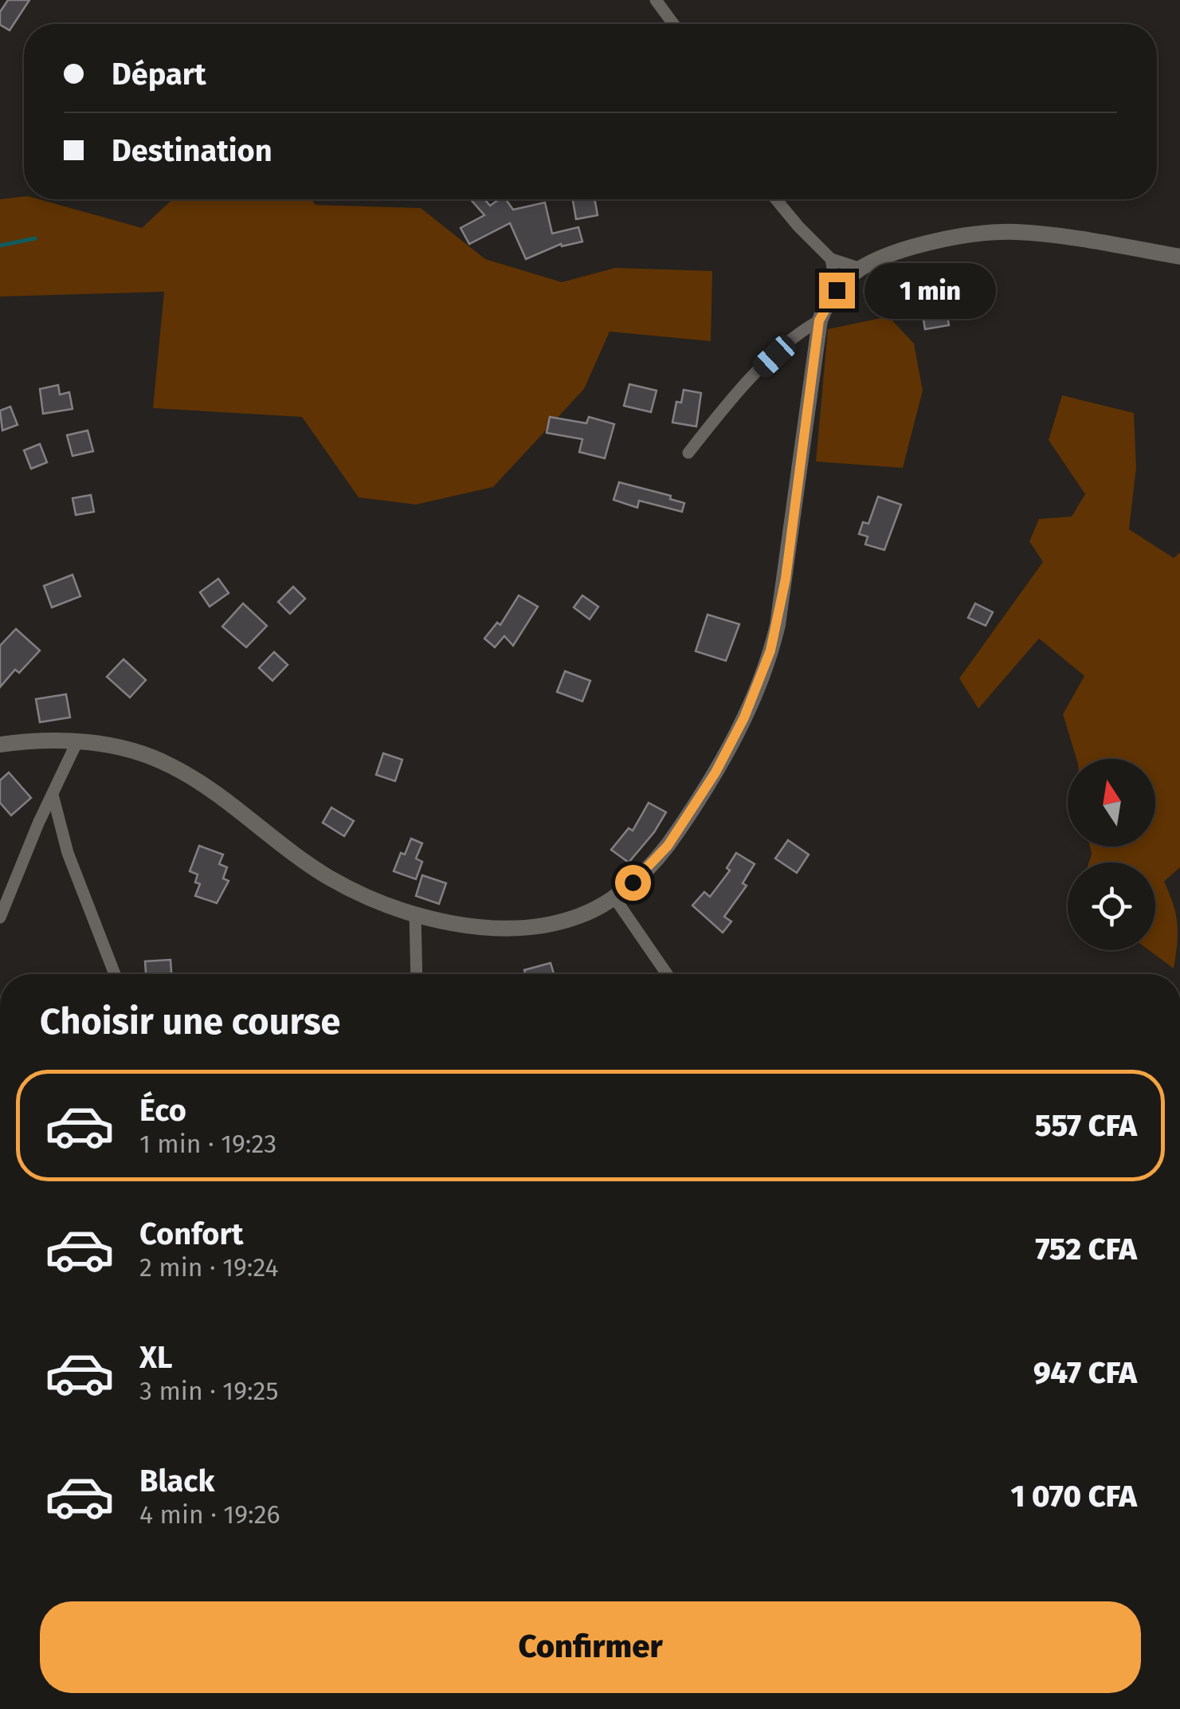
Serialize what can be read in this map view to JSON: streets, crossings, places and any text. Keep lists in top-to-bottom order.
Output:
{
  "north": "top",
  "page": {
    "banner": ["Départ", "Destination"],
    "bubble": "1 min",
    "heading": "Choisir une course",
    "list": [
      {
        "name": "Éco",
        "note": "1 min · 19:23",
        "value": "557 CFA"
      },
      {
        "name": "Confort",
        "note": "2 min · 19:24",
        "value": "752 CFA"
      },
      {
        "name": "XL",
        "note": "3 min · 19:25",
        "value": "947 CFA"
      },
      {
        "name": "Black",
        "note": "4 min · 19:26",
        "value": "1 070 CFA"
      }
    ],
    "buttons": "Confirmer"
  }
}
